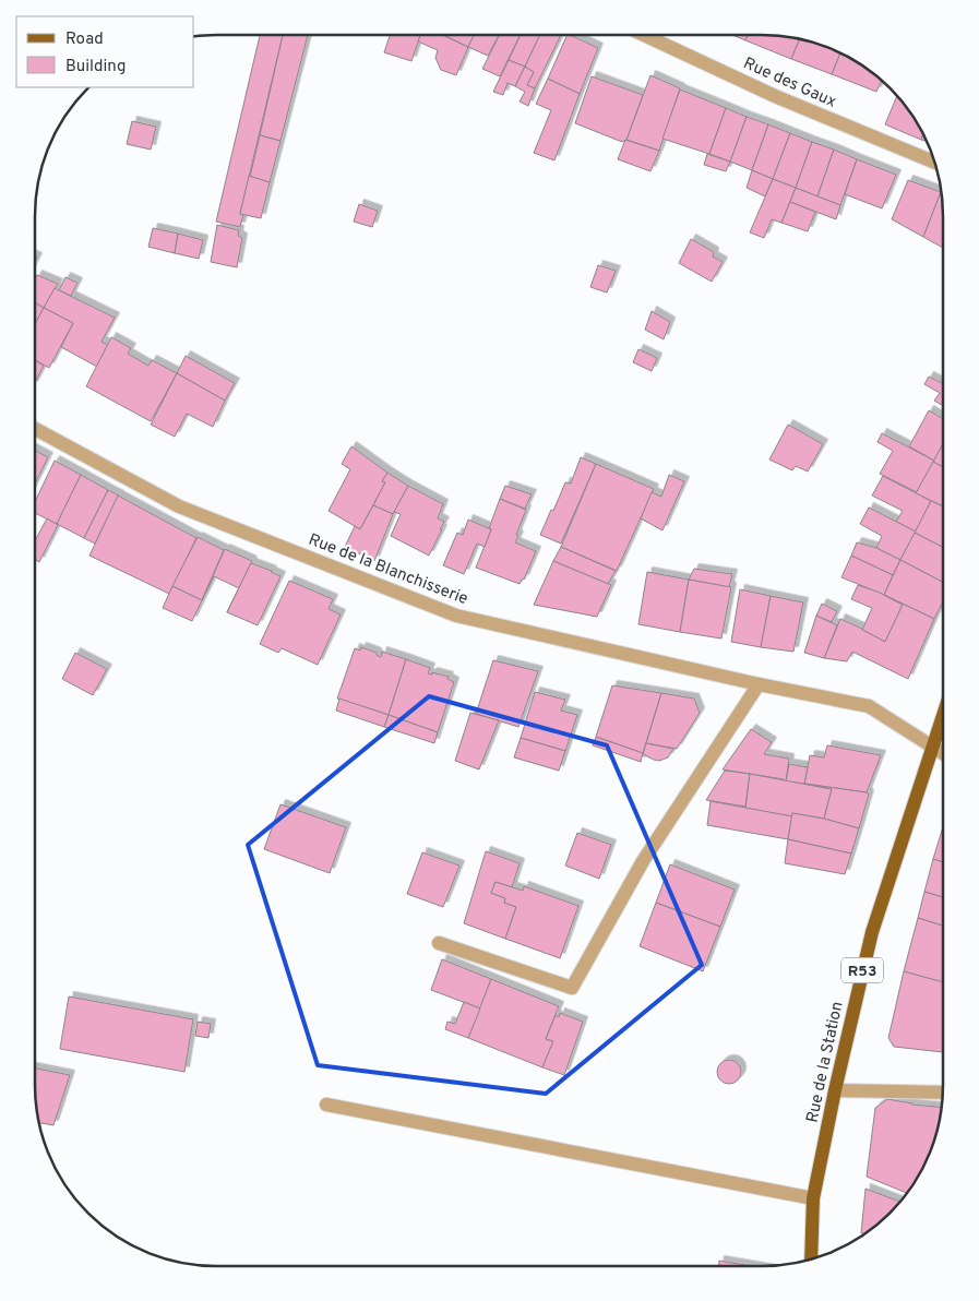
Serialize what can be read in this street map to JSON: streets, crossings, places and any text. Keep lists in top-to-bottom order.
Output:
{
  "streets": {
    "main road": ["R53", "Rue de la Station"],
    "street": ["Rue des Gaux", "Rue de la Blanchisserie"]
  },
  "crossings": [
    ["Rue de la Blanchisserie", "Rue de la Station"]
  ],
  "legend": ["Road", "Building"]
}
